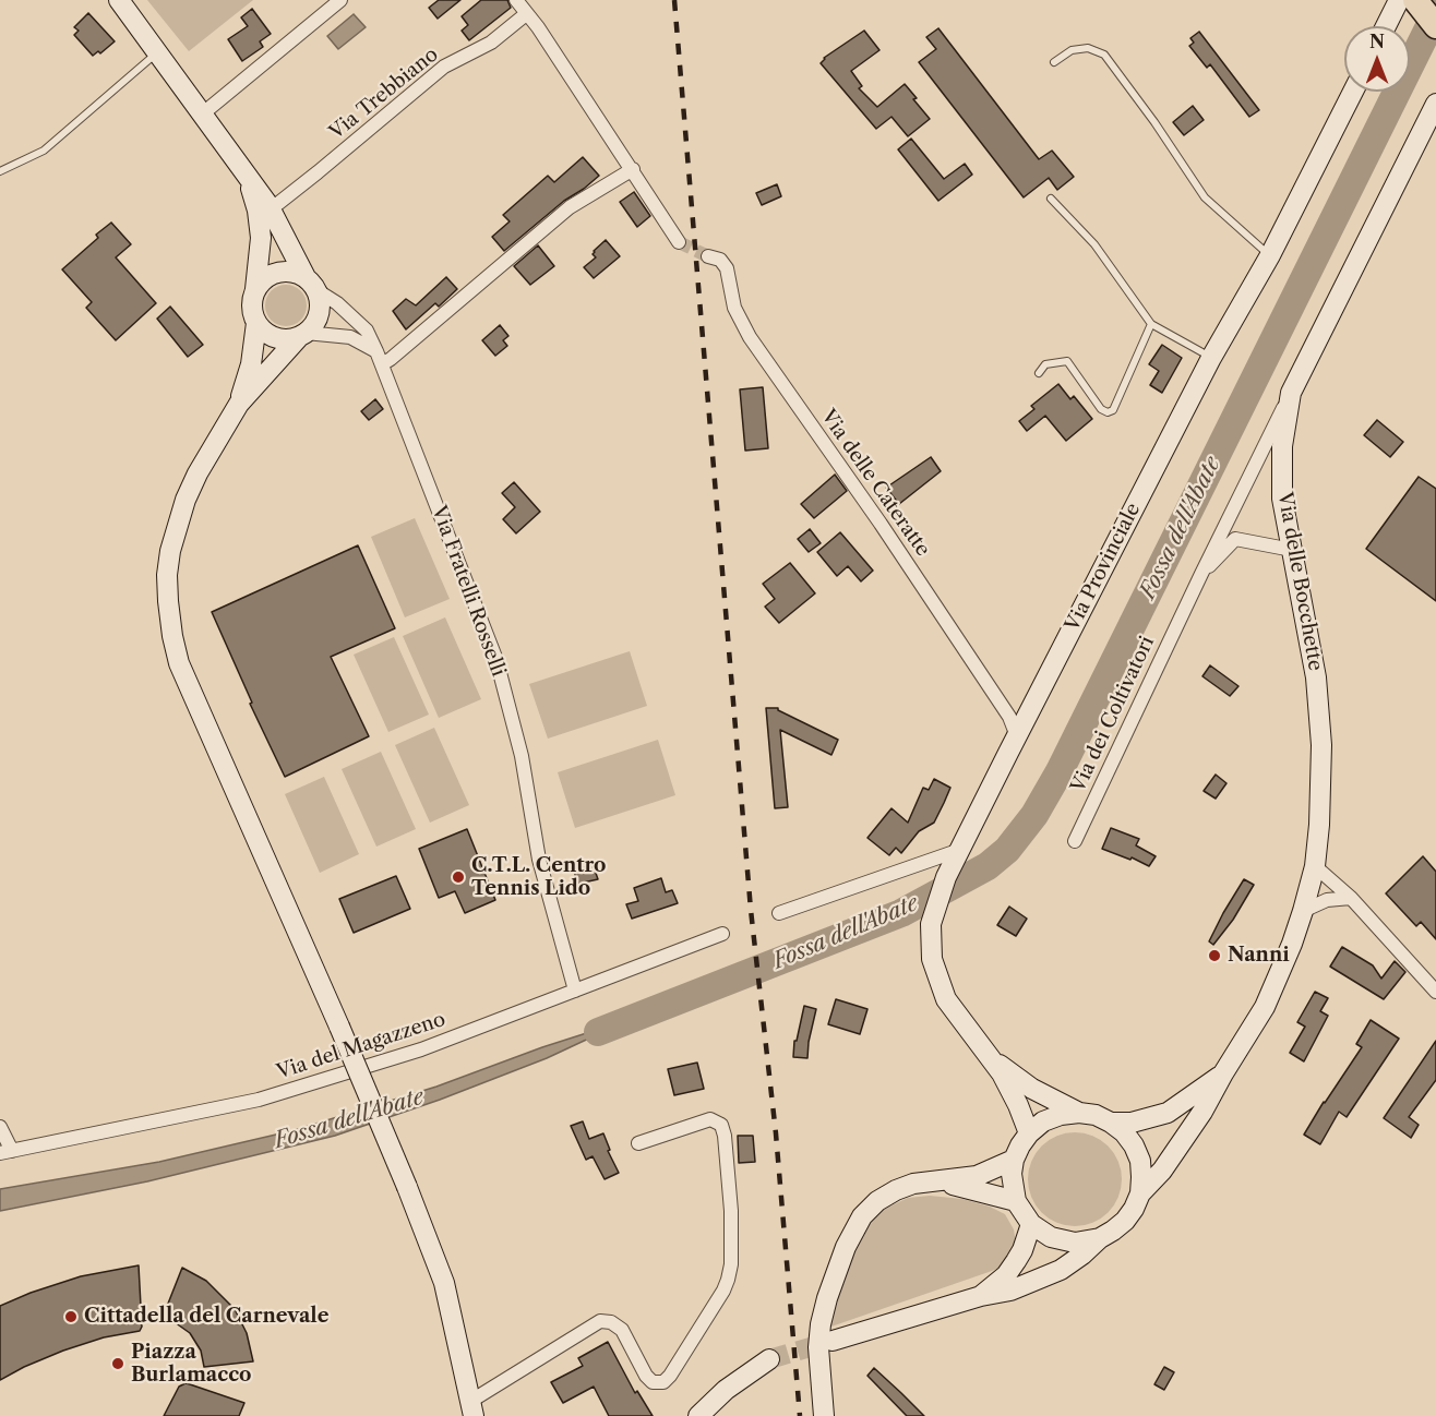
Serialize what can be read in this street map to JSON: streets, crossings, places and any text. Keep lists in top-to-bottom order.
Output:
{
  "streets": {
    "main road": ["Via Provinciale", "Via delle Bocchette", "Via Fratelli Rosselli"],
    "street": [
      "Via Trebbiano",
      "Via delle Cateratte",
      "Via dei Coltivatori",
      "Via del Magazzeno"
    ]
  },
  "crossings": [
    ["Via Trebbiano", "Via Fratelli Rosselli"],
    ["Via delle Cateratte", "Via Provinciale"],
    ["Via Provinciale", "Via delle Bocchette"],
    ["Via delle Bocchette", "Via dei Coltivatori"],
    ["Via Fratelli Rosselli", "Via del Magazzeno"]
  ],
  "water": ["Fossa dell'Abate"],
  "places": [
    "C.T.L. Centro Tennis Lido",
    "Nanni",
    "Cittadella del Carnevale",
    "Piazza Burlamacco"
  ],
  "north": "top"
}
